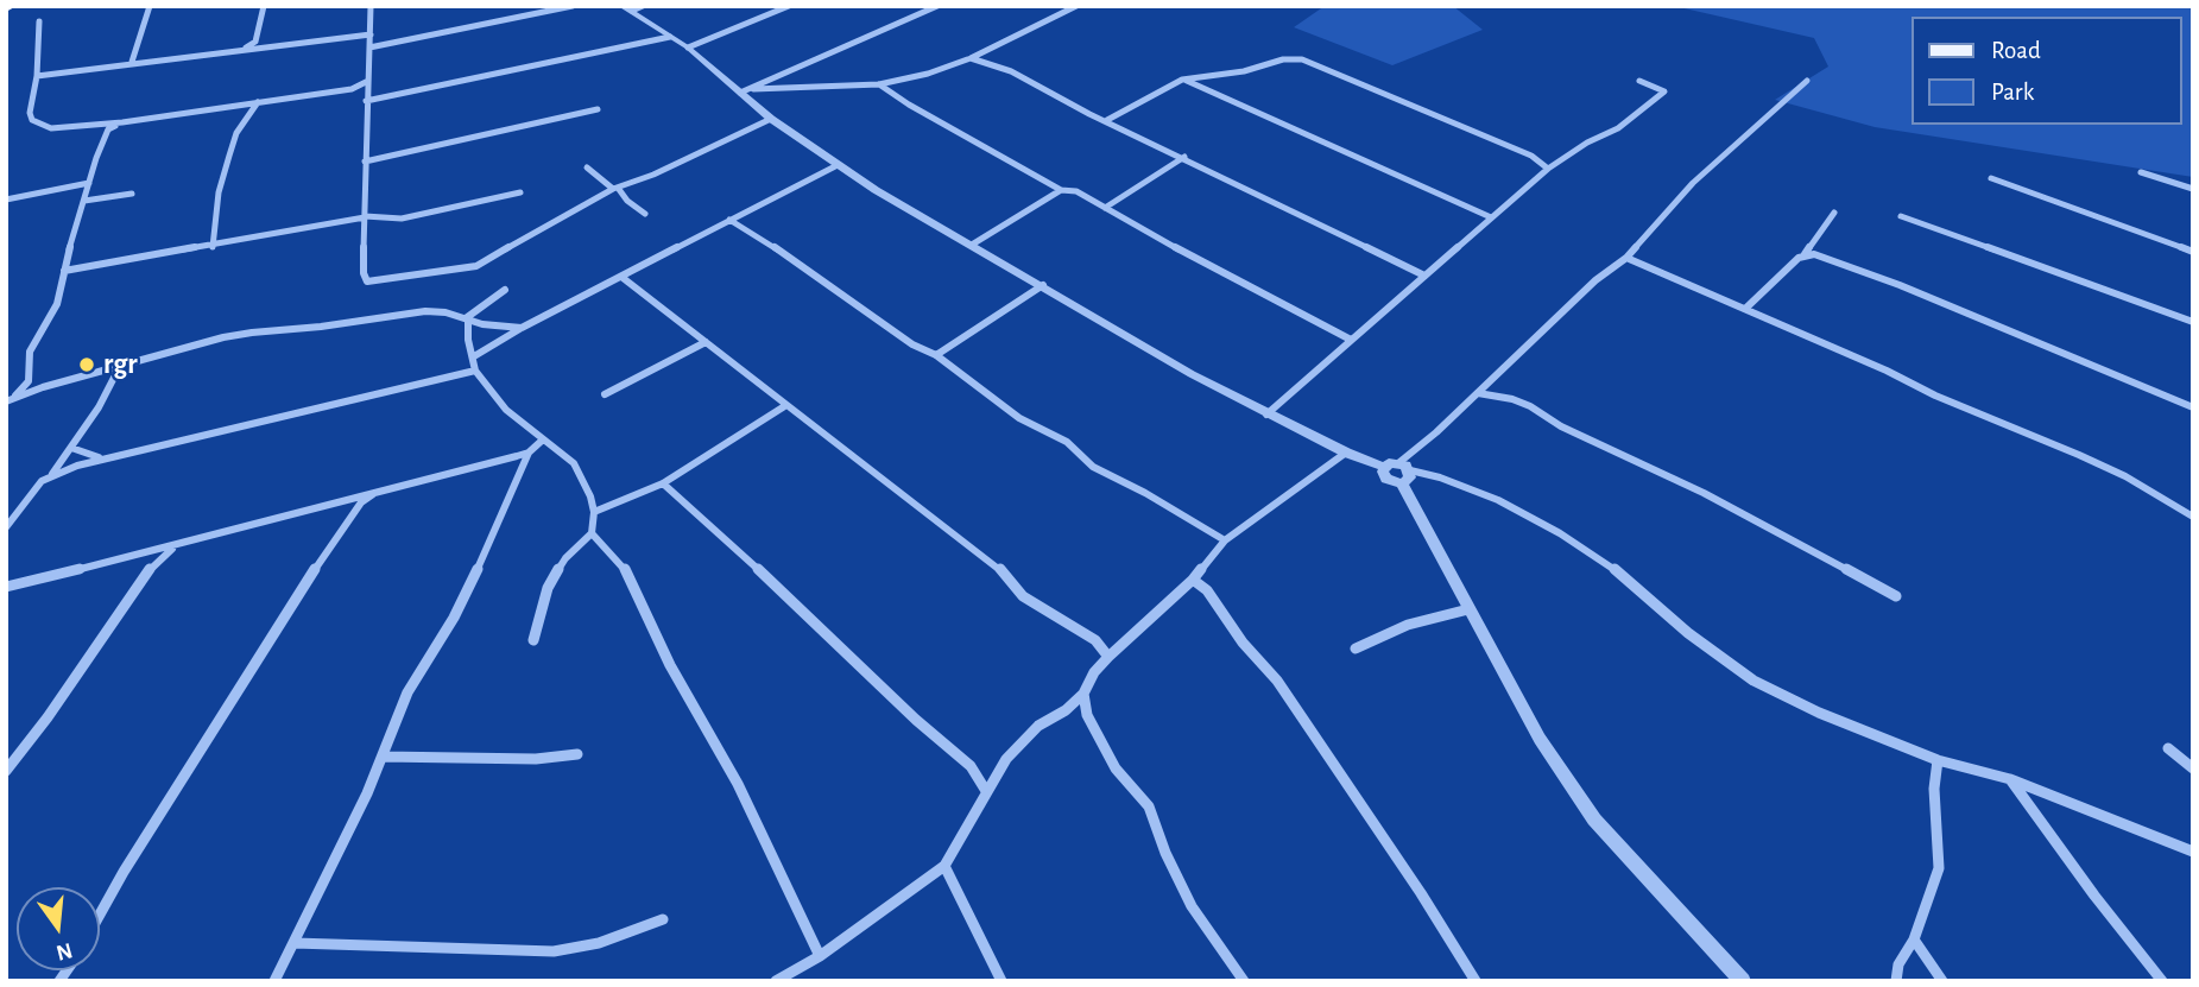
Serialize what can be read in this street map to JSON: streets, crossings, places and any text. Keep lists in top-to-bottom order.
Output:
{
  "places": ["rgr"],
  "legend": ["Road", "Park"],
  "north": "bottom"
}
